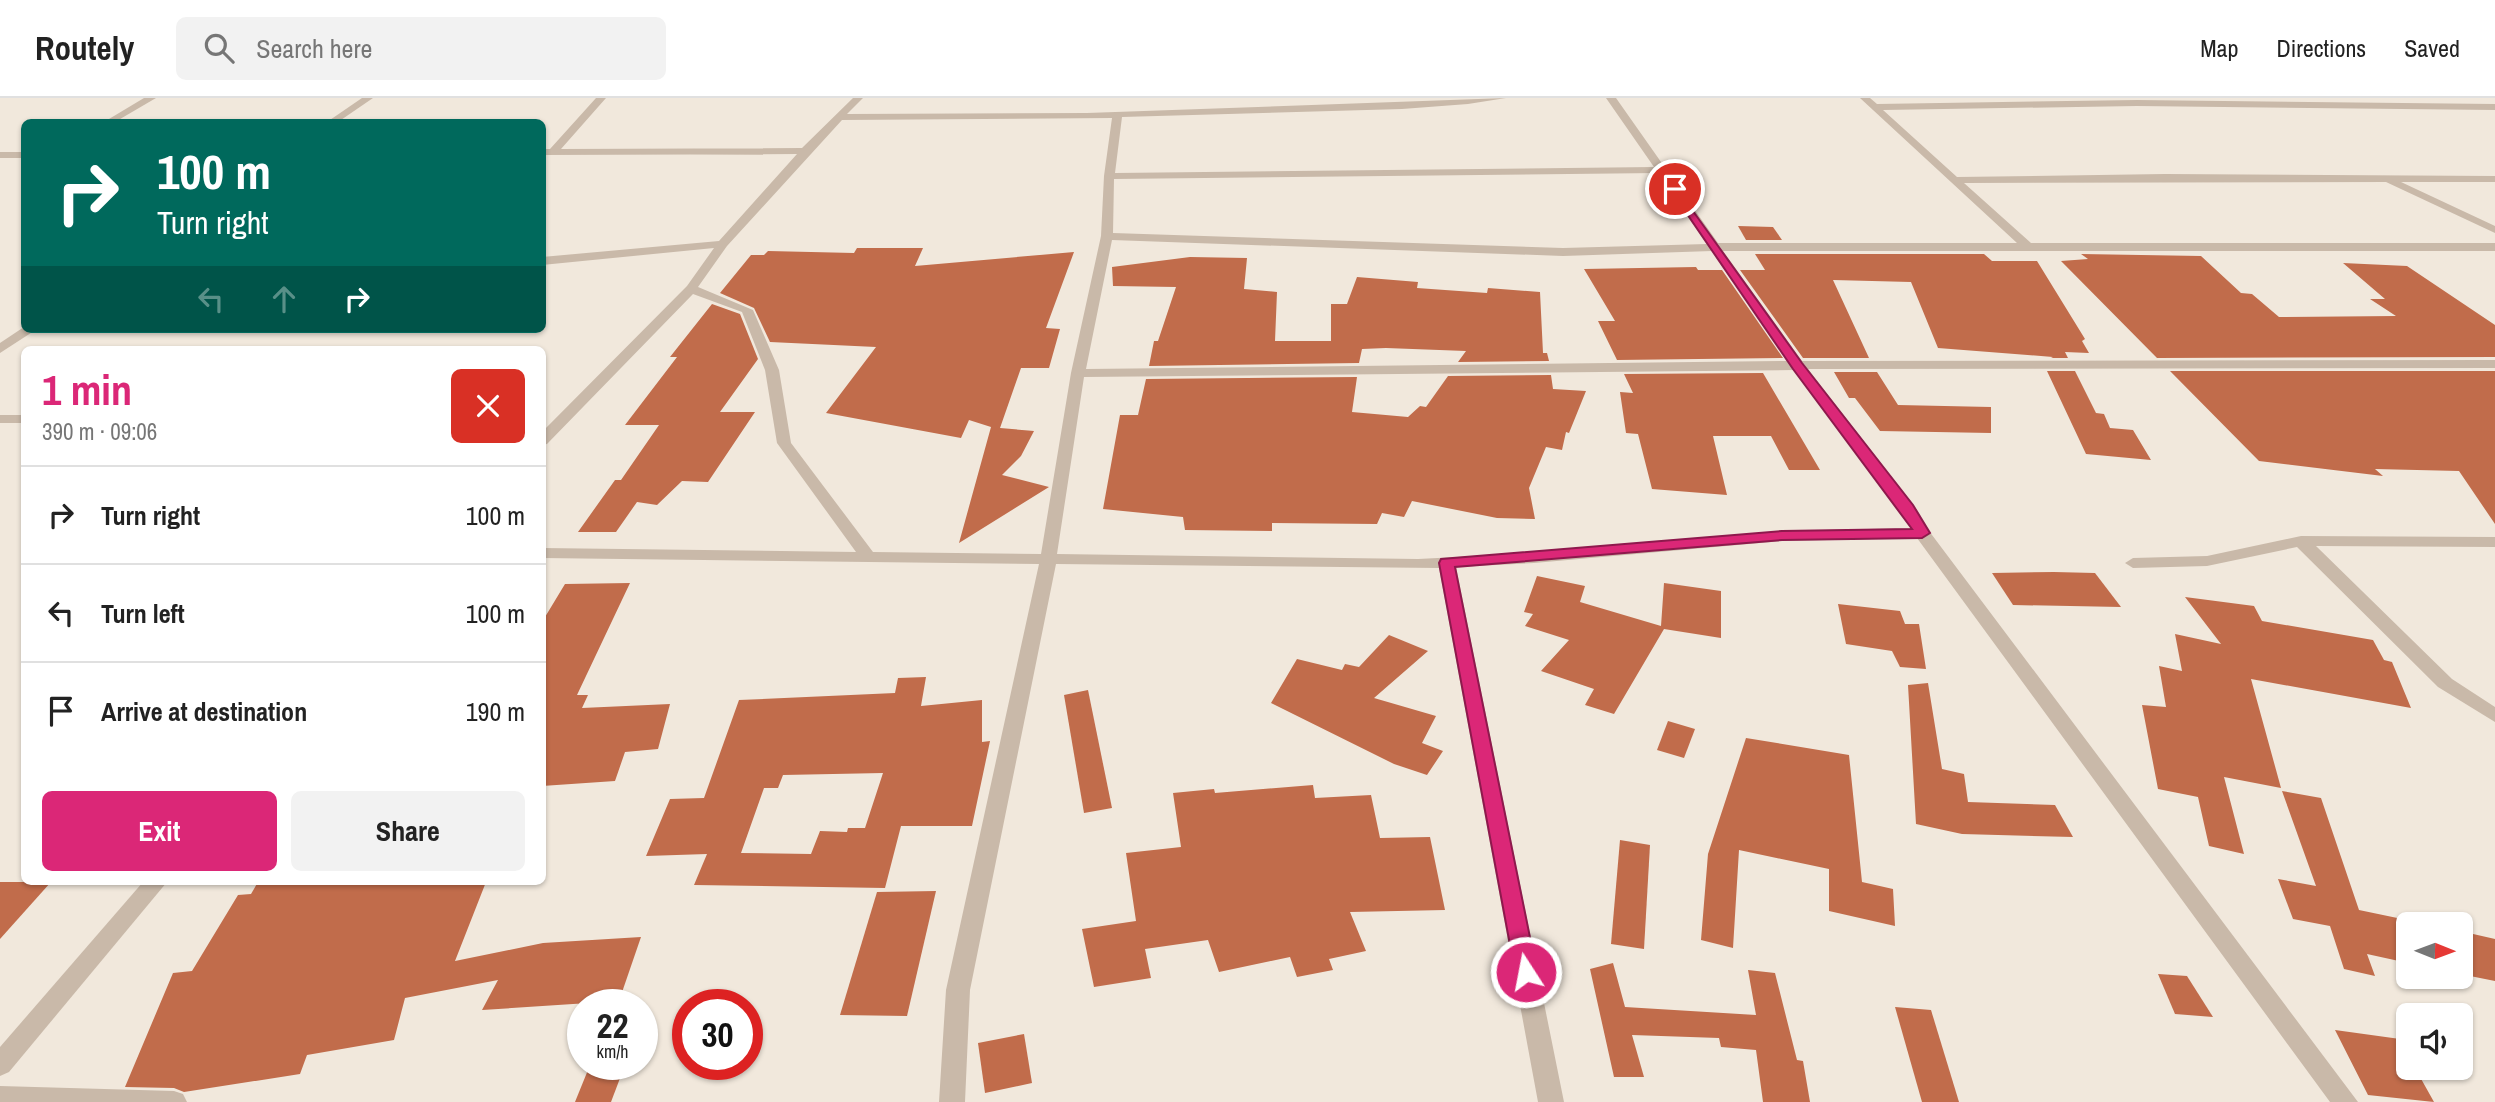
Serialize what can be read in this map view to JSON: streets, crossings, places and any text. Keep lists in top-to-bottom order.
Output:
{
  "north": "right",
  "page": {
    "header": "Routely",
    "search": "Search here",
    "nav": ["Map", "Directions", "Saved"],
    "turn": ["100 m", "Turn right"],
    "heading": ["1 min", "390 m · 09:06"],
    "list": [
      {
        "name": "Turn right",
        "value": "100 m"
      },
      {
        "name": "Turn left",
        "value": "100 m"
      },
      {
        "name": "Arrive at destination",
        "value": "190 m"
      }
    ],
    "buttons": ["Exit", "Share"],
    "speed": "22 km/h",
    "limit": "30"
  }
}
